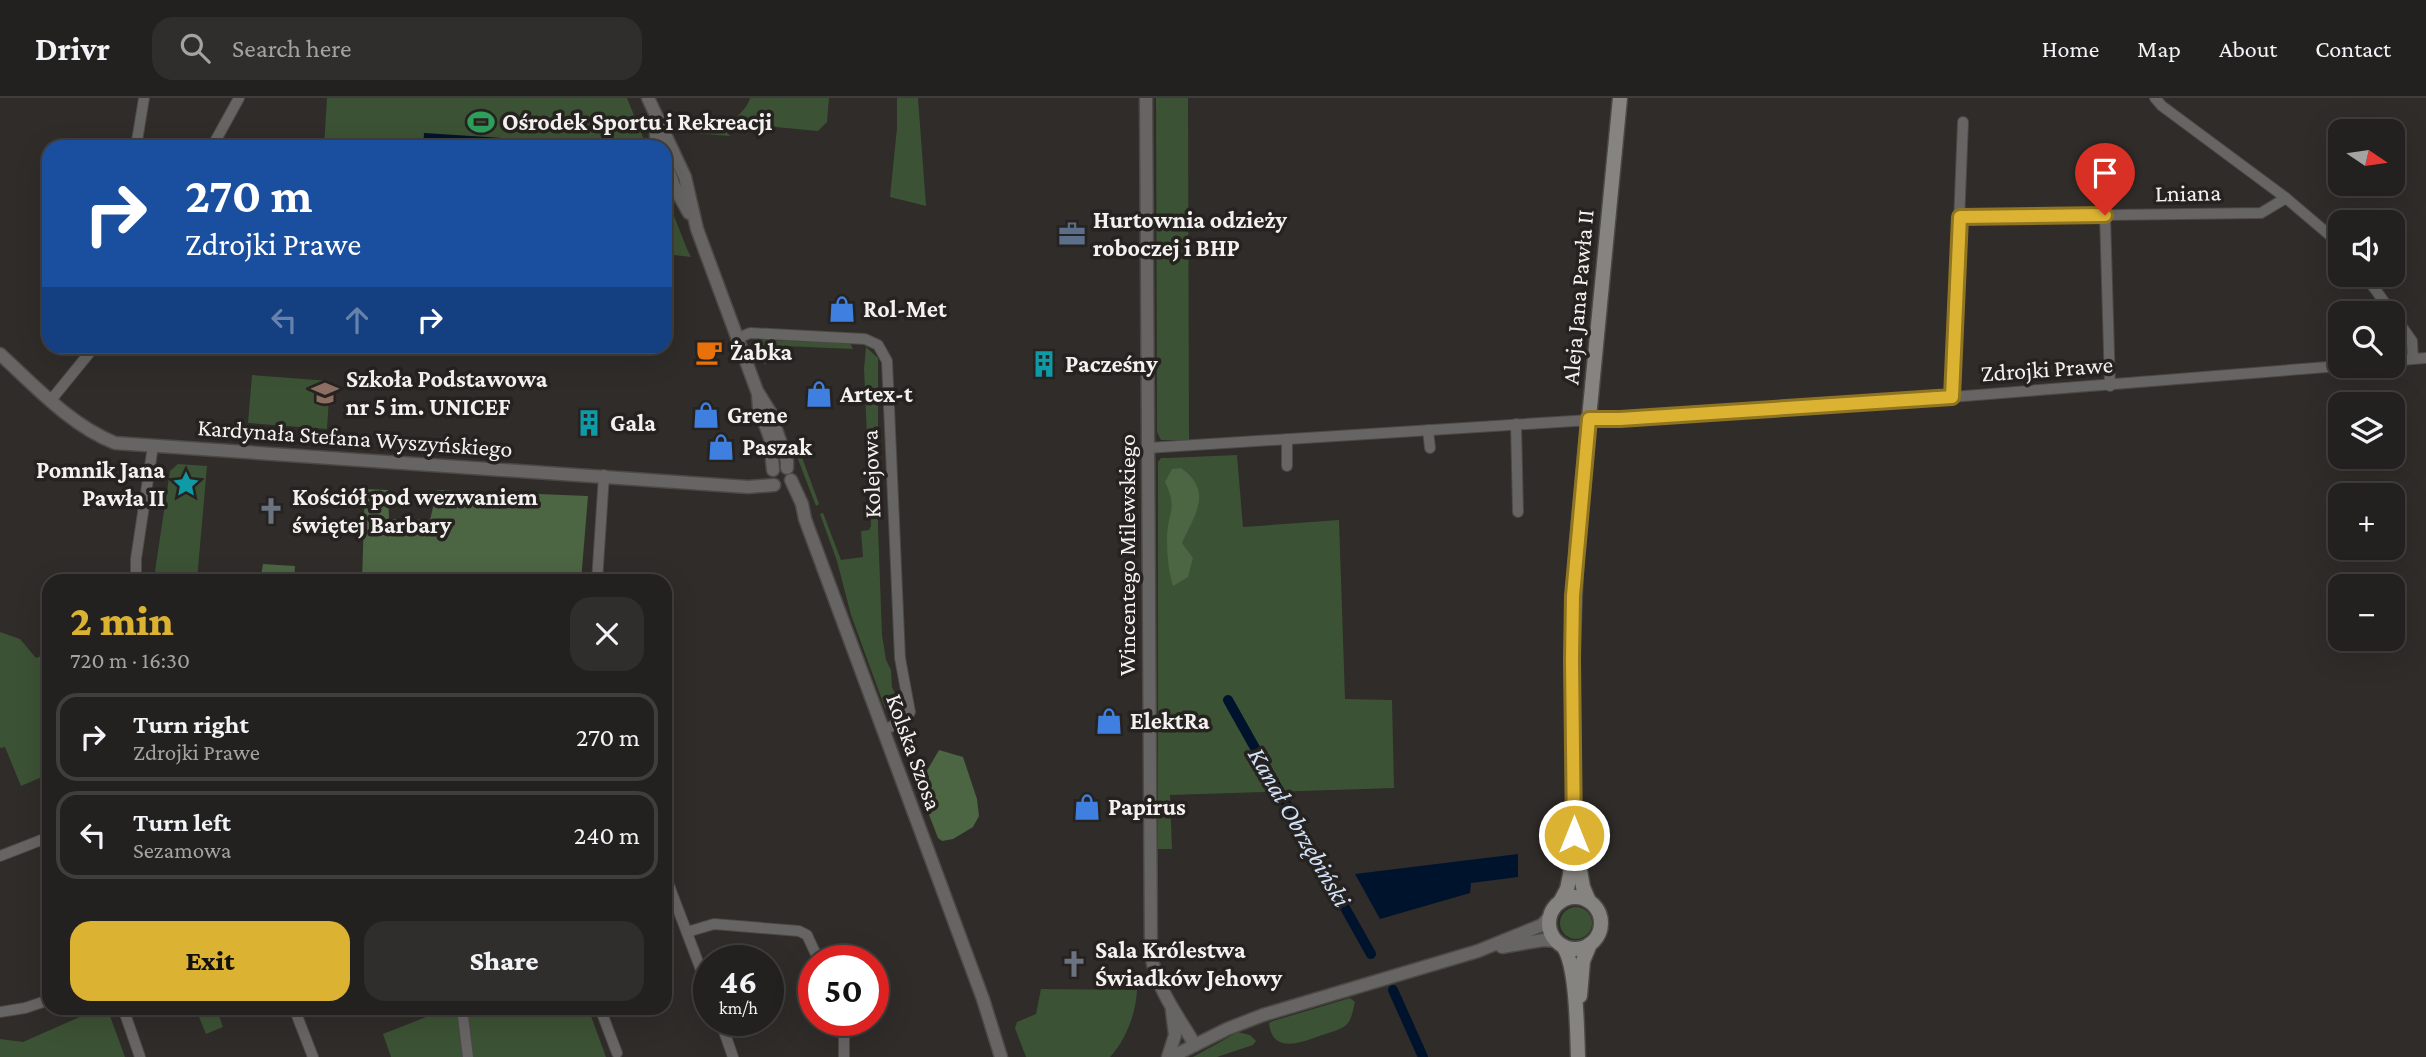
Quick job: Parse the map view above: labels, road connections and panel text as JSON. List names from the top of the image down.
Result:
{
  "streets": {
    "main road": ["Aleja Jana Pawła II"],
    "street": [
      "Lniana",
      "Zdrojki Prawe",
      "Kardynała Stefana Wyszyńskiego",
      "Kolejowa",
      "Wincentego Milewskiego",
      "Kolska Szosa"
    ]
  },
  "crossings": [
    ["Aleja Jana Pawła II", "Zdrojki Prawe"],
    ["Zdrojki Prawe", "Wincentego Milewskiego"],
    ["Kardynała Stefana Wyszyńskiego", "Kolska Szosa"],
    ["Kolejowa", "Kolska Szosa"]
  ],
  "water": ["Kanał Obrzębiński"],
  "places": {
    "sports": ["Ośrodek Sportu i Rekreacji"],
    "office": ["Hurtownia odzieży roboczej i BHP"],
    "shop": [
      "Rol-Met",
      "Artex-t",
      "Grene",
      "Paszak",
      "ElektRa",
      "Papirus"
    ],
    "cafe": ["Żabka"],
    "building": ["Pacześny", "Gala"],
    "school or university": ["Szkoła Podstawowa nr 5 im. UNICEF"],
    "place": ["Pomnik Jana Pawła II"],
    "church": ["Kościół pod wezwaniem świętej Barbary", "Sala Królestwa Świadków Jehowy"]
  },
  "north": "right",
  "page": {
    "header": "Drivr",
    "search": "Search here",
    "nav": [
      "Home",
      "Map",
      "About",
      "Contact"
    ],
    "map_buttons": ["+", "−"],
    "turn": ["270 m", "Zdrojki Prawe"],
    "heading": ["2 min", "720 m · 16:30"],
    "list": [
      {
        "name": "Turn right",
        "note": "Zdrojki Prawe",
        "value": "270 m"
      },
      {
        "name": "Turn left",
        "note": "Sezamowa",
        "value": "240 m"
      }
    ],
    "buttons": ["Exit", "Share"],
    "speed": "46 km/h",
    "limit": "50"
  }
}
